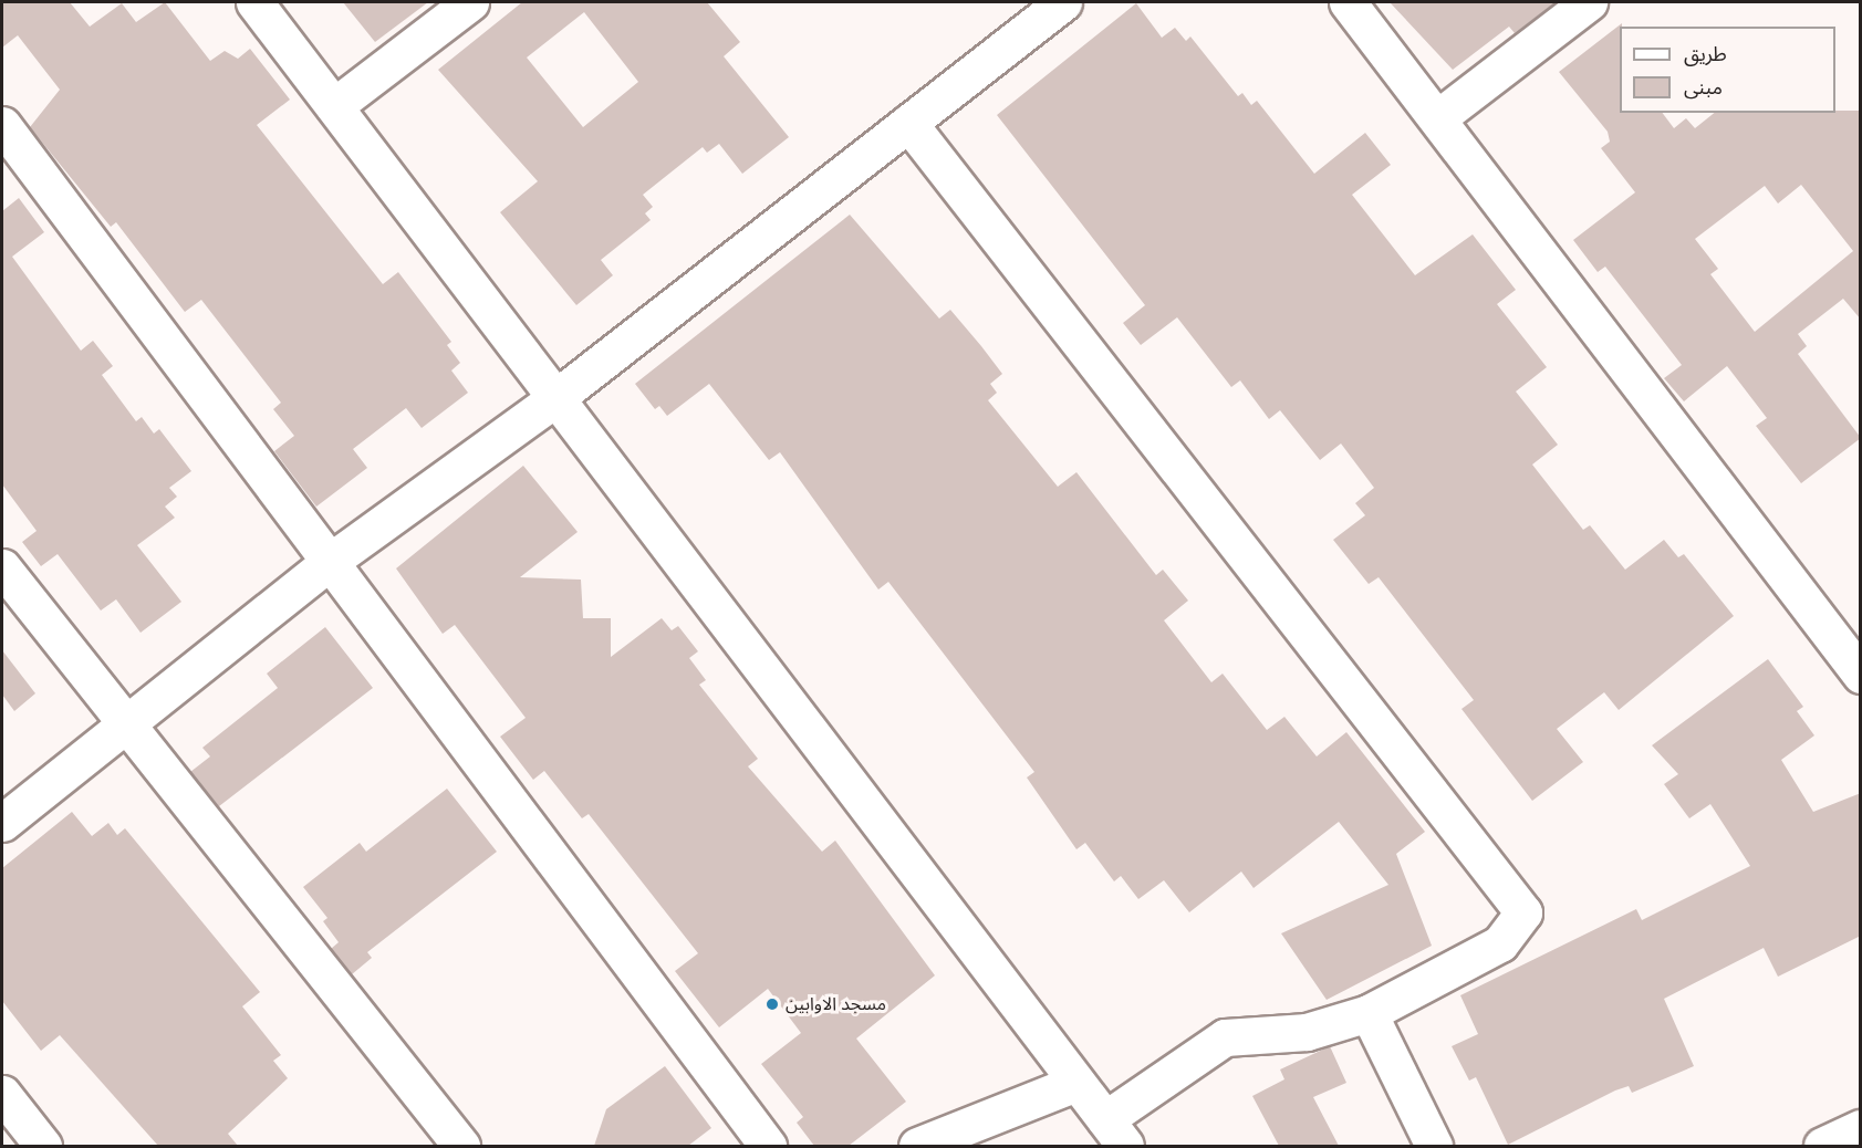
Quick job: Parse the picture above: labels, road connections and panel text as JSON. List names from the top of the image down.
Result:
{
  "places": ["مسجد الاوابين"],
  "legend": ["طريق", "مبنى"]
}
